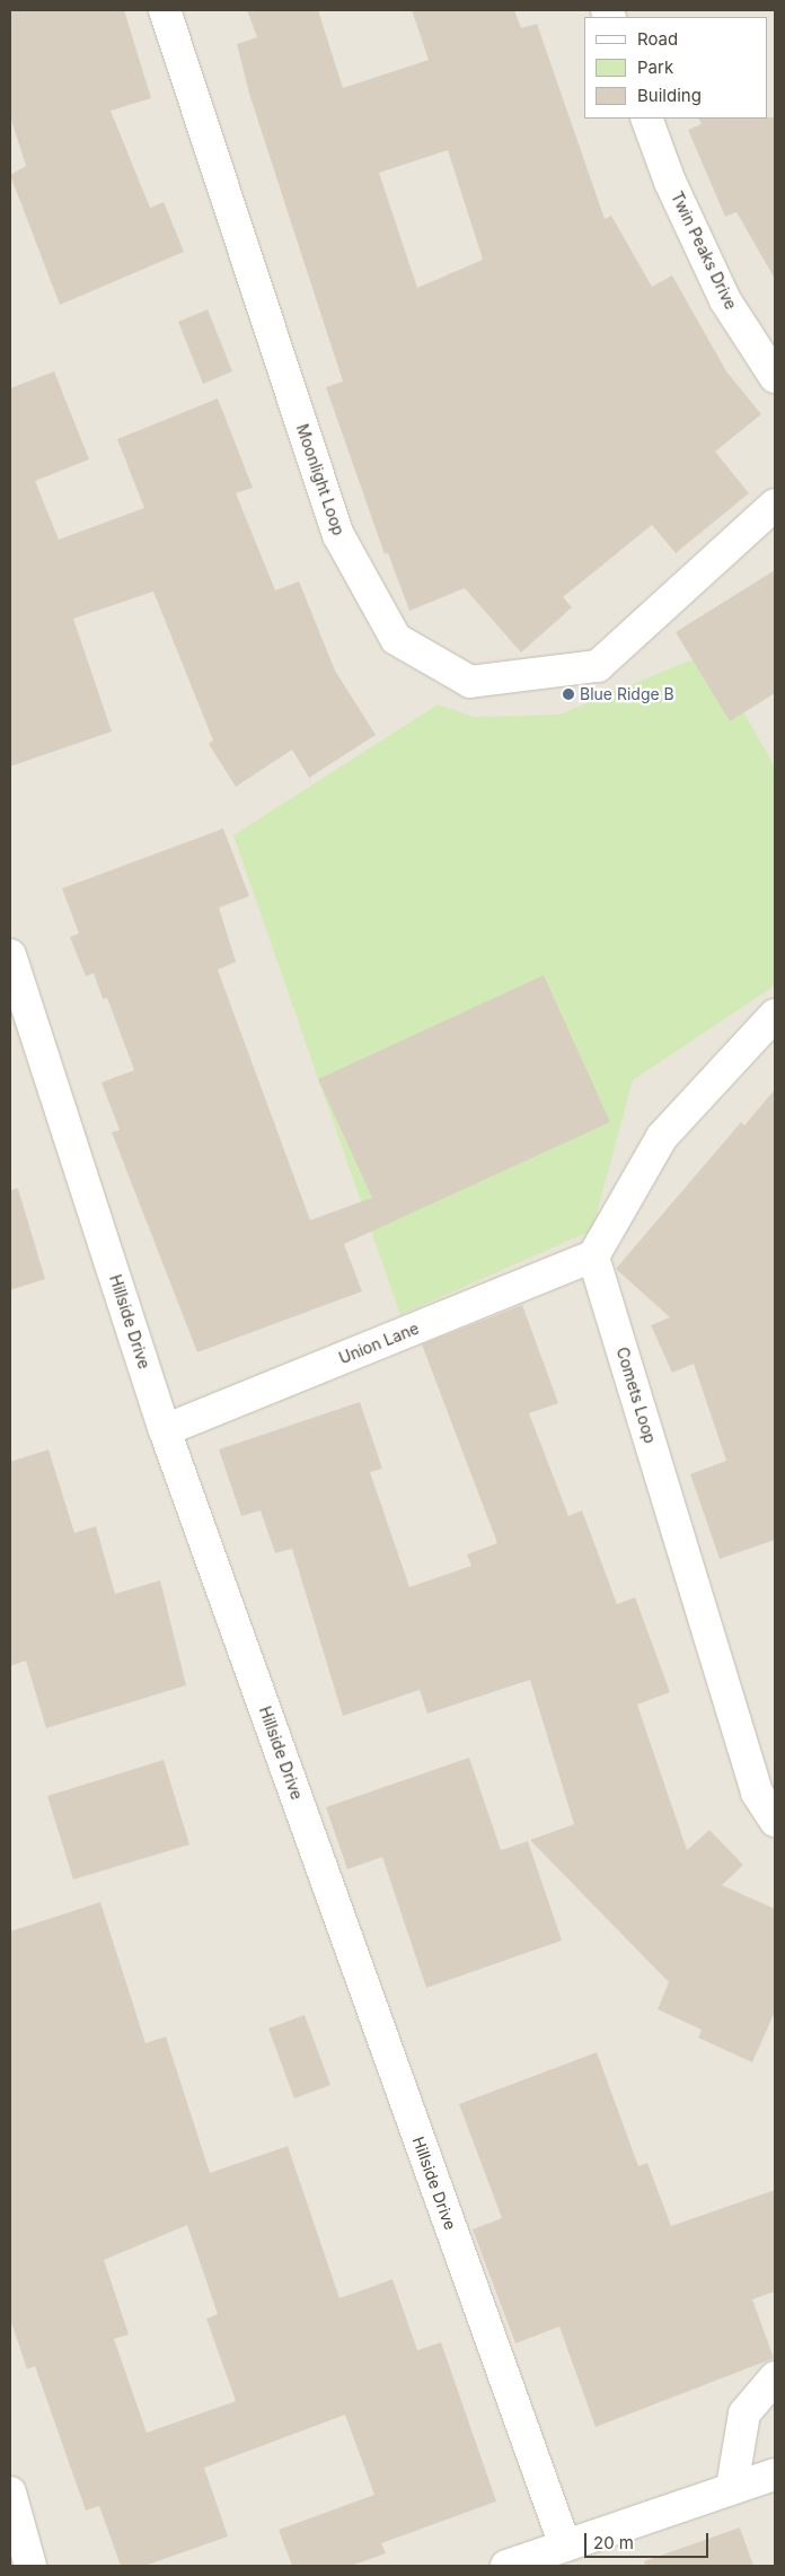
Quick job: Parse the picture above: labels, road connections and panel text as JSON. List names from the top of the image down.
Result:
{
  "streets": {
    "street": [
      "Twin Peaks Drive",
      "Moonlight Loop",
      "Hillside Drive",
      "Union Lane",
      "Comets Loop"
    ]
  },
  "crossings": [
    ["Hillside Drive", "Union Lane"],
    ["Union Lane", "Comets Loop"]
  ],
  "places": ["Blue Ridge B"],
  "legend": ["Road", "Park", "Building"],
  "scale_bar": "20 m"
}
